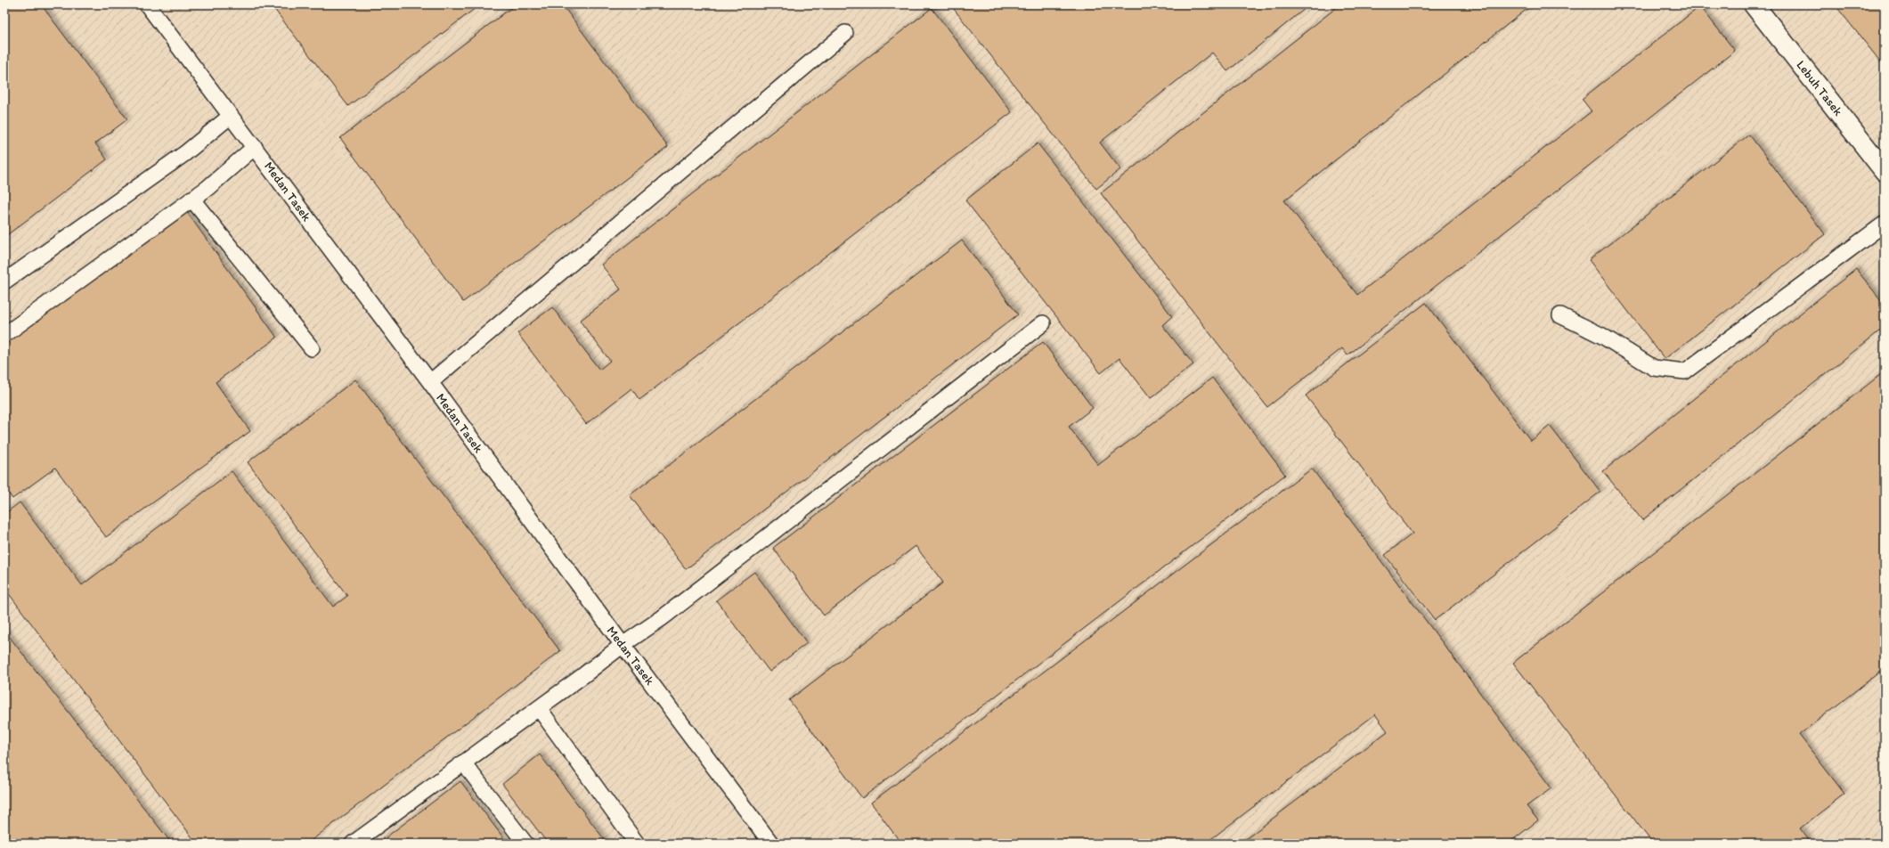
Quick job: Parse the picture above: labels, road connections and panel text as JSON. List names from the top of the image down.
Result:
{
  "streets": {
    "street": ["Lebuh Tasek"],
    "lane": ["Medan Tasek"]
  }
}
